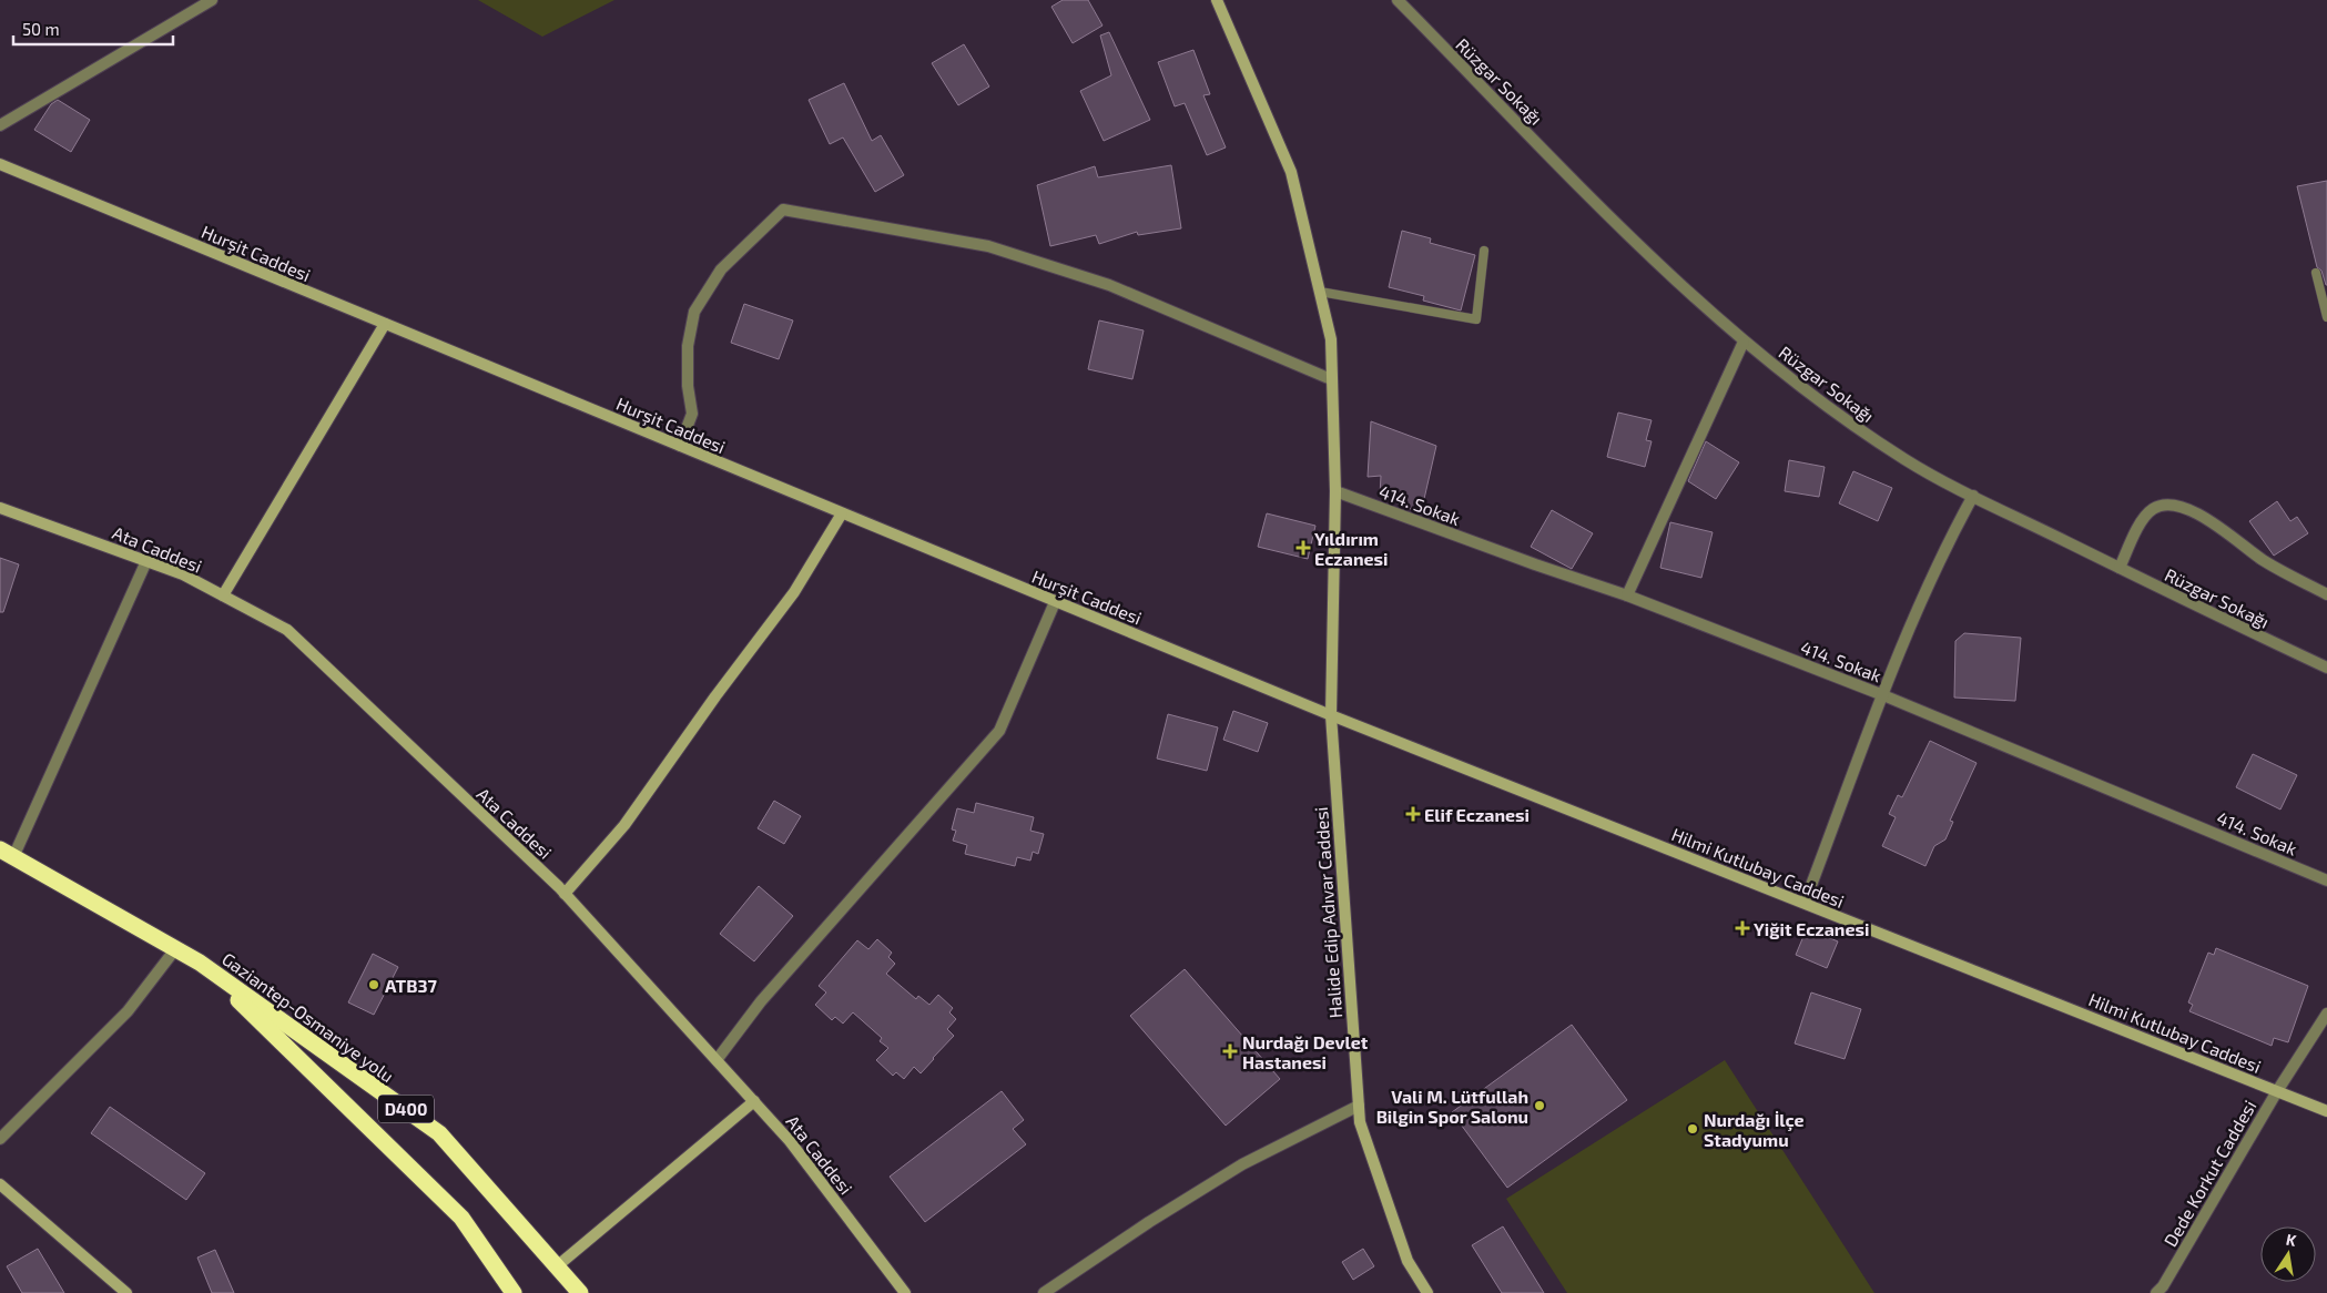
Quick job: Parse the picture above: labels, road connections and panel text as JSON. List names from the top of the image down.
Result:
{
  "streets": {
    "highway": ["Gaziantep-Osmaniye yolu", "D400"],
    "street": [
      "Rüzgar Sokağı",
      "Hurşit Caddesi",
      "414. Sokak",
      "Ata Caddesi",
      "Hilmi Kutlubay Caddesi",
      "Halide Edip Adıvar Caddesi",
      "Dede Korkut Caddesi"
    ]
  },
  "crossings": [
    ["Hurşit Caddesi", "Hilmi Kutlubay Caddesi"],
    ["Hurşit Caddesi", "Halide Edip Adıvar Caddesi"],
    ["414. Sokak", "Halide Edip Adıvar Caddesi"],
    ["Hilmi Kutlubay Caddesi", "Halide Edip Adıvar Caddesi"],
    ["Hilmi Kutlubay Caddesi", "Dede Korkut Caddesi"]
  ],
  "places": {
    "health": [
      "Yıldırım Eczanesi",
      "Elif Eczanesi",
      "Yiğit Eczanesi",
      "Nurdağı Devlet Hastanesi"
    ],
    "other": ["ATB37", "Vali M. Lütfullah Bilgin Spor Salonu", "Nurdağı İlçe Stadyumu"]
  },
  "scale_bar": "50 m",
  "north": "top"
}
